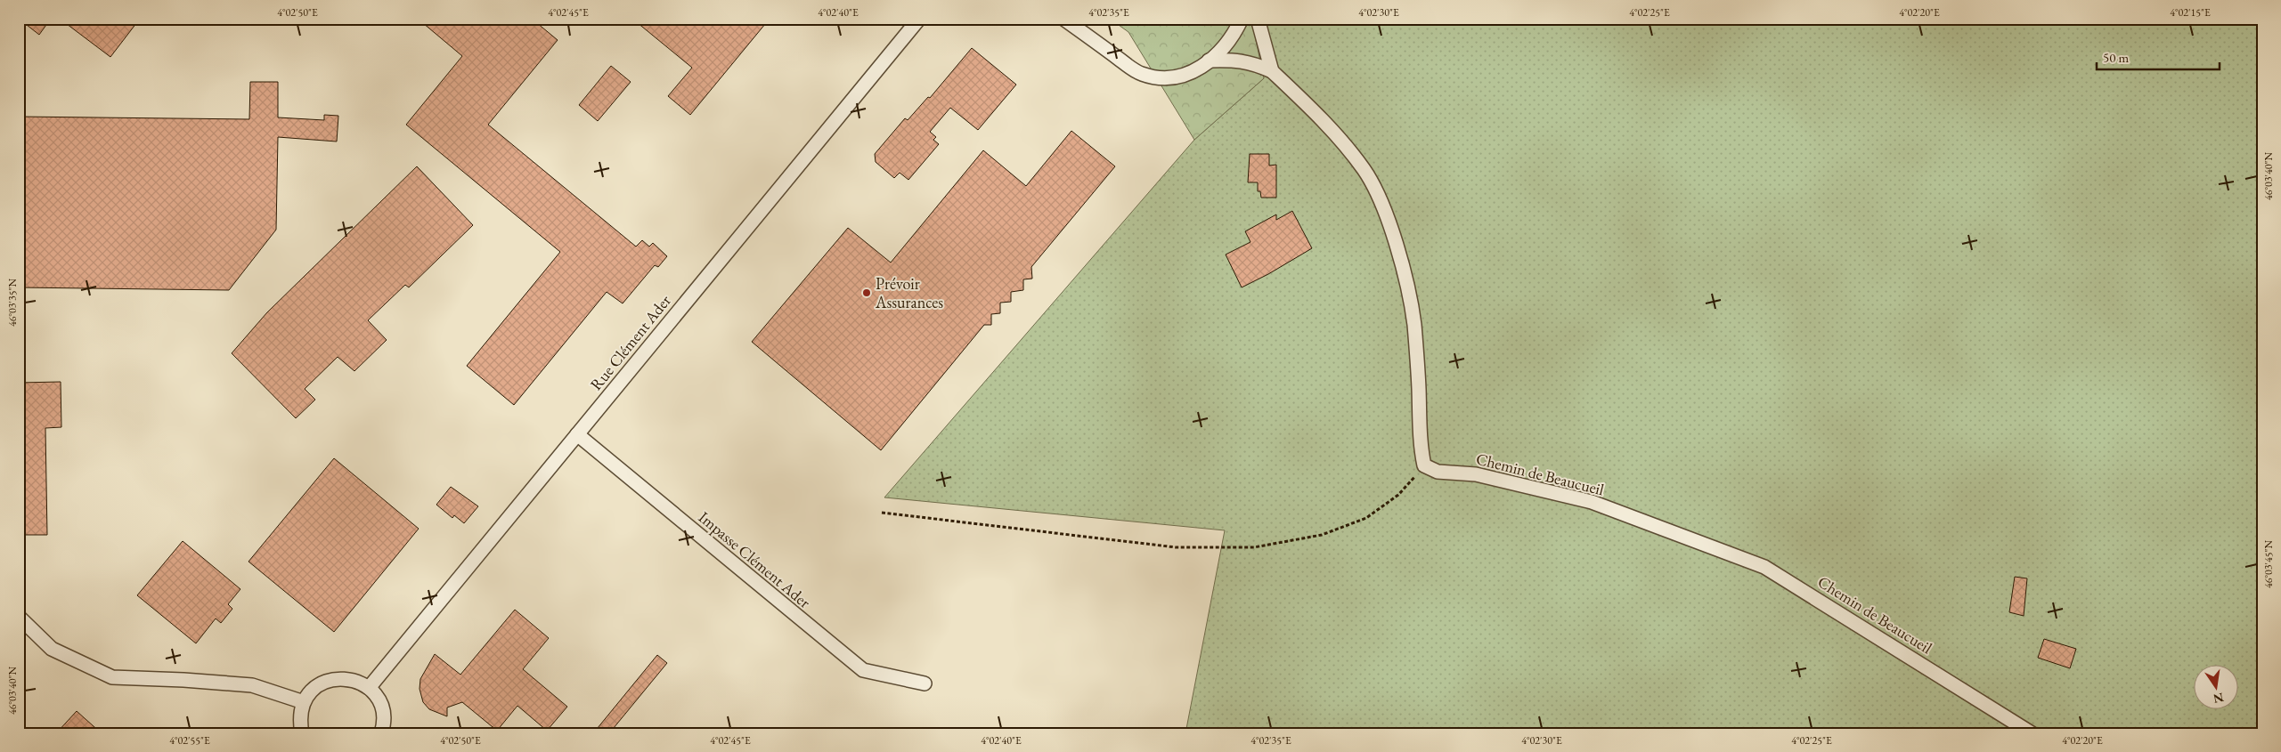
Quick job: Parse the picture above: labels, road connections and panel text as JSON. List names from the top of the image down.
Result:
{
  "streets": {
    "street": ["Rue Clément Ader", "Chemin de Beaucueil", "Impasse Clément Ader"]
  },
  "crossings": [
    ["Rue Clément Ader", "Impasse Clément Ader"]
  ],
  "places": ["Prévoir Assurances"],
  "scale_bar": "50 m",
  "north": "bottom",
  "coordinates": [
    "4°02'50\"E",
    "4°02'45\"E",
    "4°02'40\"E",
    "4°02'35\"E",
    "4°02'30\"E",
    "4°02'25\"E",
    "4°02'20\"E",
    "4°02'15\"E",
    "46°03'40\"N",
    "46°03'35\"N",
    "46°03'45\"N",
    "4°02'55\"E"
  ]
}
